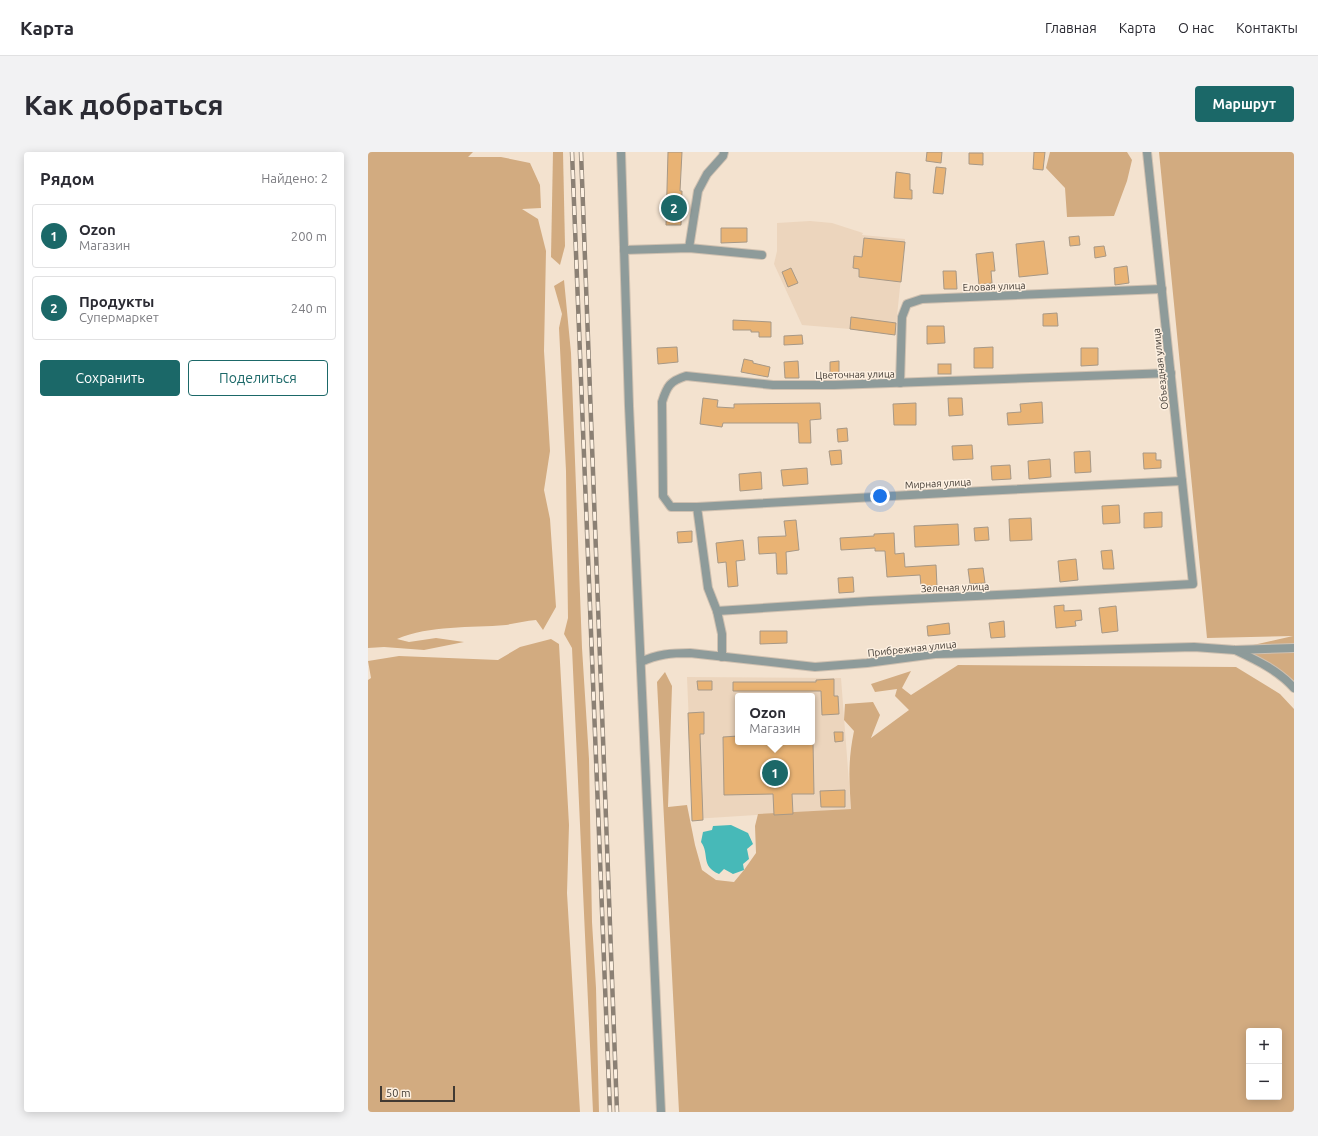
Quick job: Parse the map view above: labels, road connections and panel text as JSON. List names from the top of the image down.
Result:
{
  "streets": {
    "street": [
      "Еловая улица",
      "Объездная улица",
      "Цветочная улица",
      "Мирная улица",
      "Зеленая улица",
      "Прибрежная улица"
    ]
  },
  "crossings": [
    ["Еловая улица", "Объездная улица"],
    ["Еловая улица", "Цветочная улица"],
    ["Объездная улица", "Цветочная улица"],
    ["Объездная улица", "Мирная улица"],
    ["Объездная улица", "Зеленая улица"],
    ["Цветочная улица", "Мирная улица"]
  ],
  "scale_bar": "50 m",
  "page": {
    "header": "Карта",
    "nav": [
      "Главная",
      "Карта",
      "О нас",
      "Контакты"
    ],
    "buttons": [
      "Маршрут",
      ["Сохранить", "Поделиться"]
    ],
    "title": "Как добраться",
    "heading": ["Рядом", "Найдено: 2"],
    "pins": ["2", "1"],
    "list": [
      {
        "mark": "1",
        "name": "Ozon",
        "note": "Магазин",
        "value": "200 m"
      },
      {
        "mark": "2",
        "name": "Продукты",
        "note": "Супермаркет",
        "value": "240 m"
      }
    ],
    "popup": ["Ozon", "Магазин"],
    "map_buttons": ["+", "−"],
    "scale": "50 m"
  }
}
